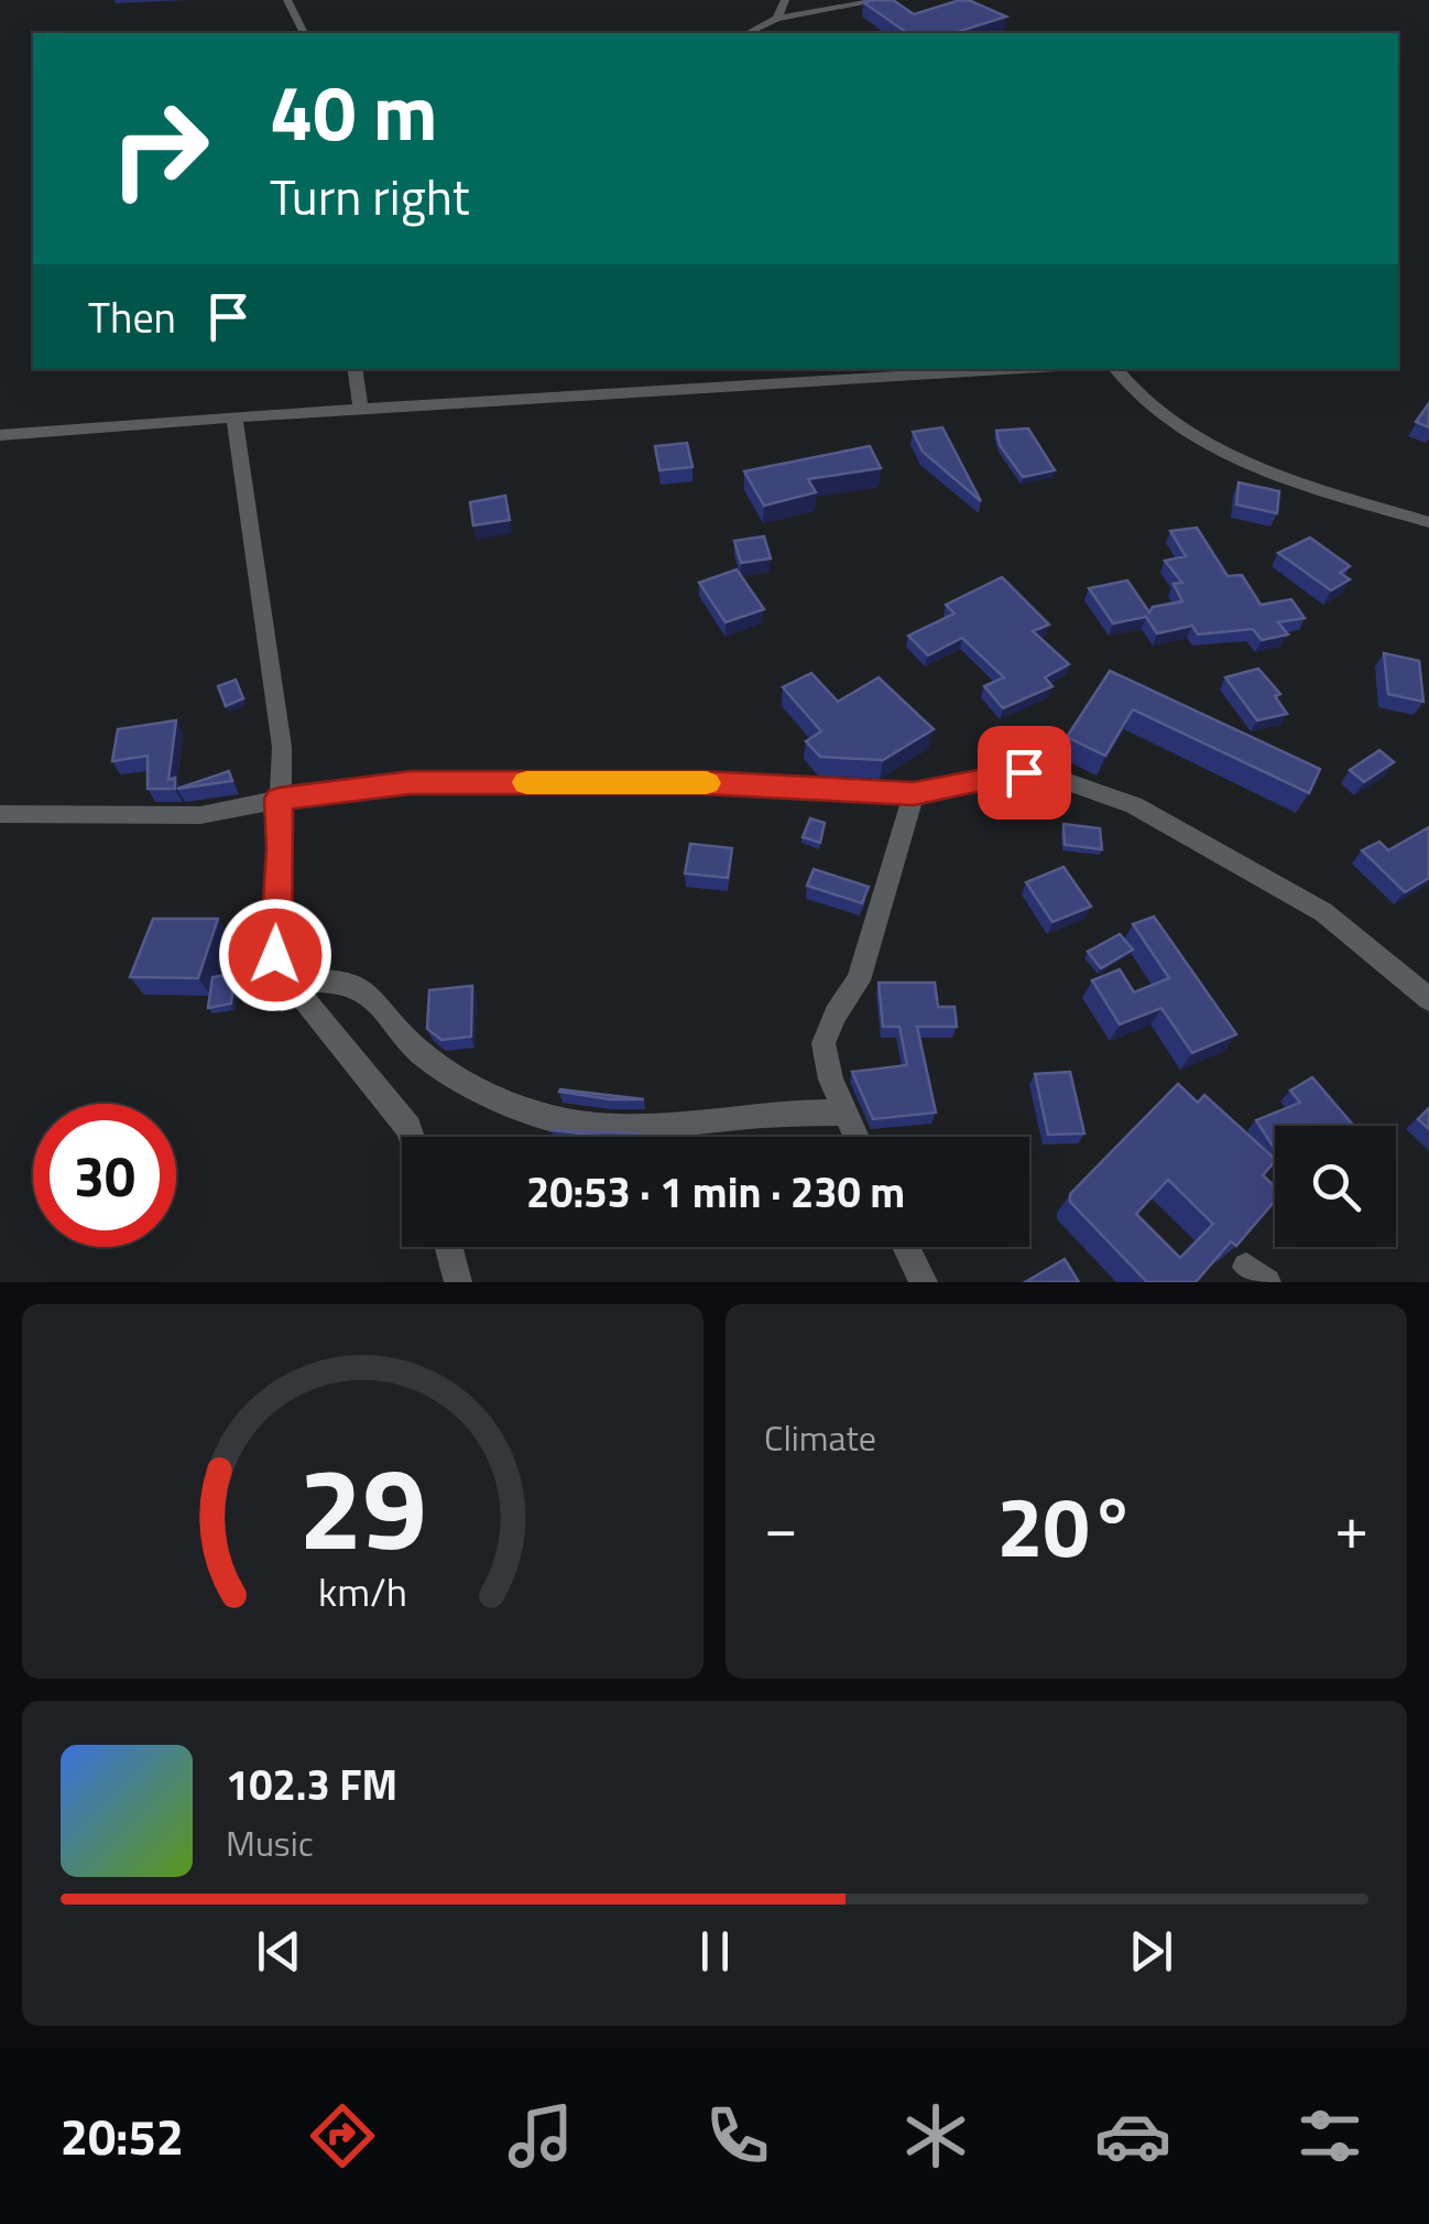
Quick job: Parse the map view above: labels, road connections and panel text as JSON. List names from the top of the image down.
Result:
{
  "page": {
    "turn": ["40 m", "Turn right"],
    "then": "Then",
    "limit": "30",
    "trip": "20:53 · 1 min · 230 m",
    "tile": "Climate",
    "heat": ["−", "20°", "+"],
    "song": ["102.3 FM", "Music"],
    "tabs": "20:52",
    "gauge": ["29", "km/h"]
  }
}
